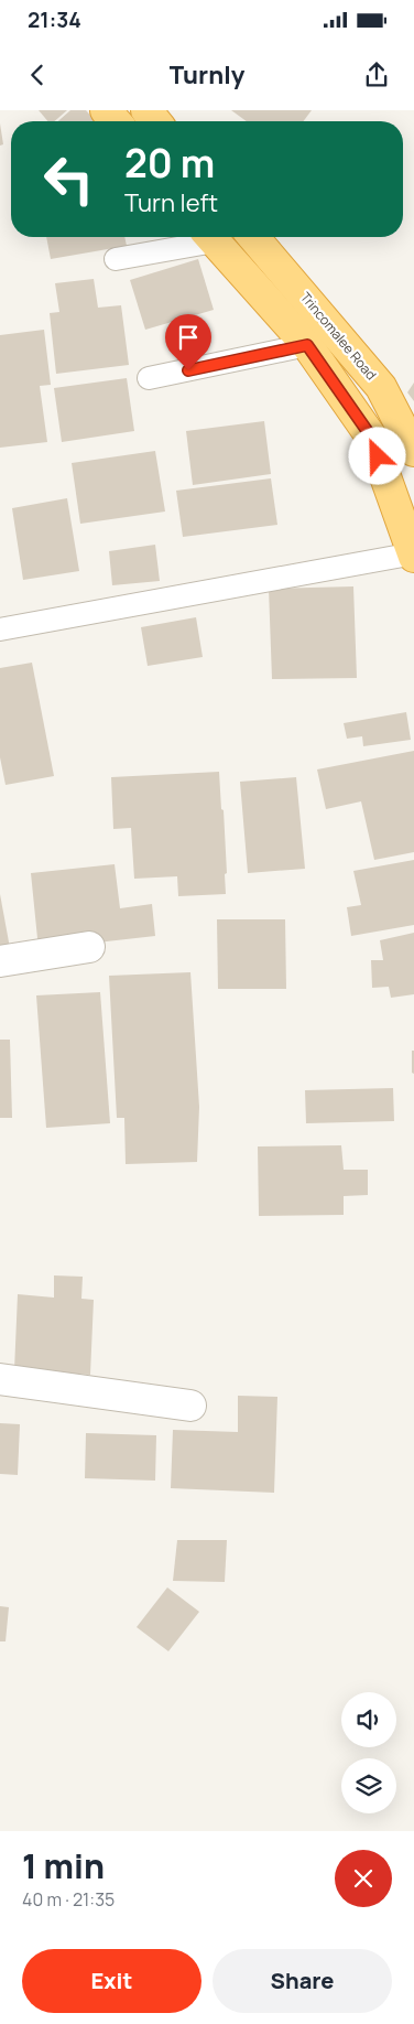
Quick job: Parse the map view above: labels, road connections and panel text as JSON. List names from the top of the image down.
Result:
{
  "streets": {
    "highway": ["Trincomalee Road"]
  },
  "page": {
    "status": "21:34",
    "header": "Turnly",
    "turn": ["20 m", "Turn left"],
    "heading": ["1 min", "40 m · 21:35"],
    "buttons": ["Exit", "Share"]
  }
}
